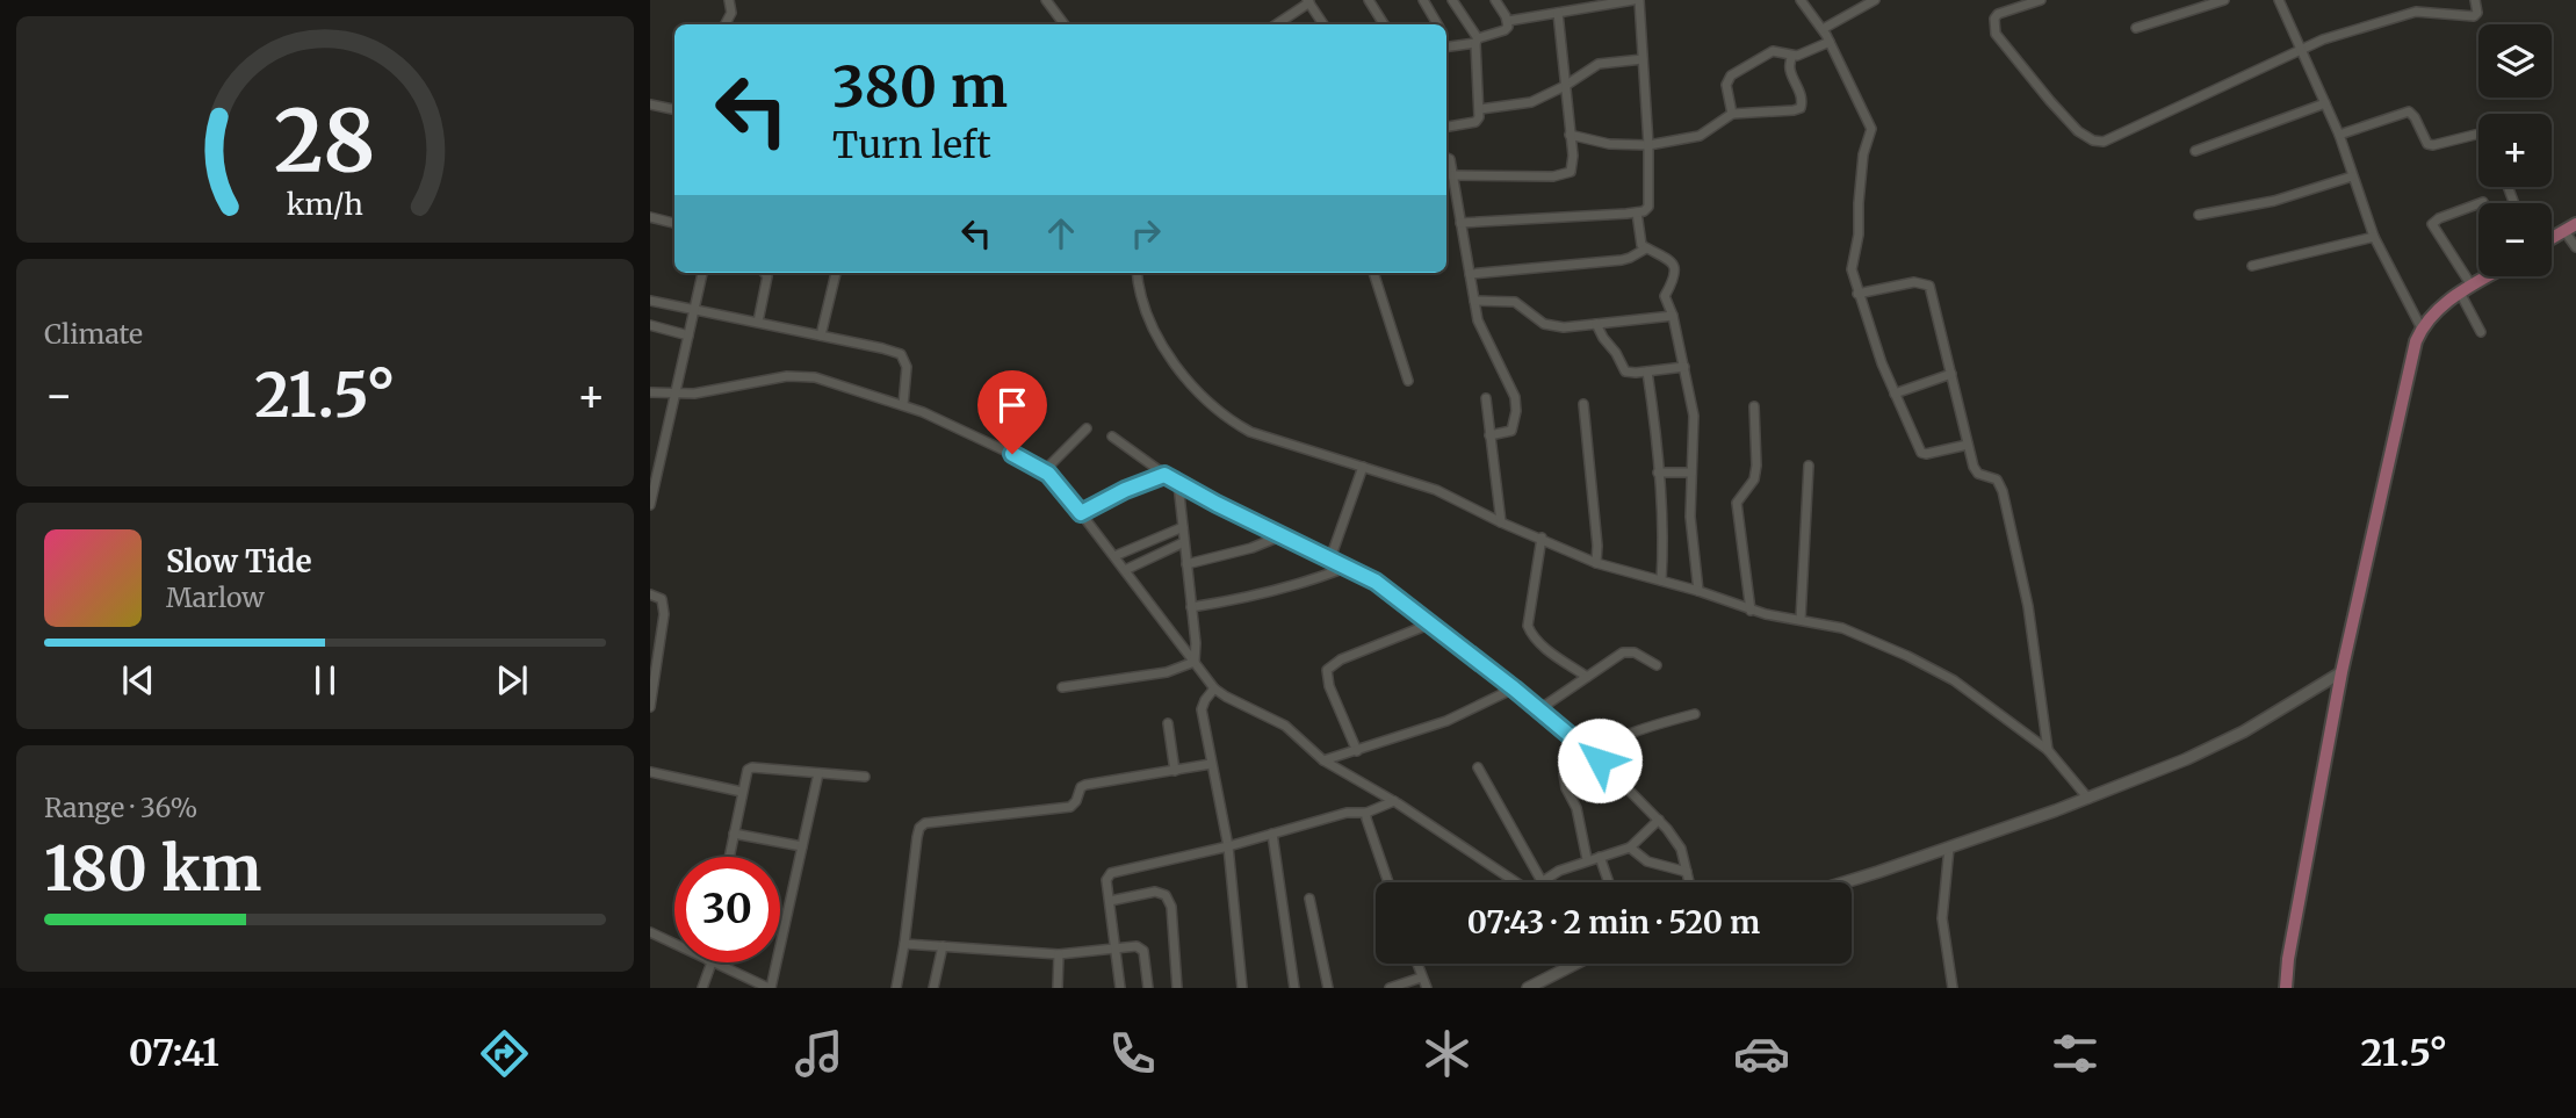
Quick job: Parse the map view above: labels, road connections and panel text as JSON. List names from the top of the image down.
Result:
{
  "page": {
    "map_buttons": ["+", "−"],
    "turn": ["380 m", "Turn left"],
    "tile": [
      "Climate",
      ["Range · 36%", "180 km"]
    ],
    "heat": ["−", "21.5°", "+"],
    "song": ["Slow Tide", "Marlow"],
    "limit": "30",
    "trip": "07:43 · 2 min · 520 m",
    "tabs": ["07:41", "21.5°"],
    "gauge": ["28", "km/h"]
  }
}
